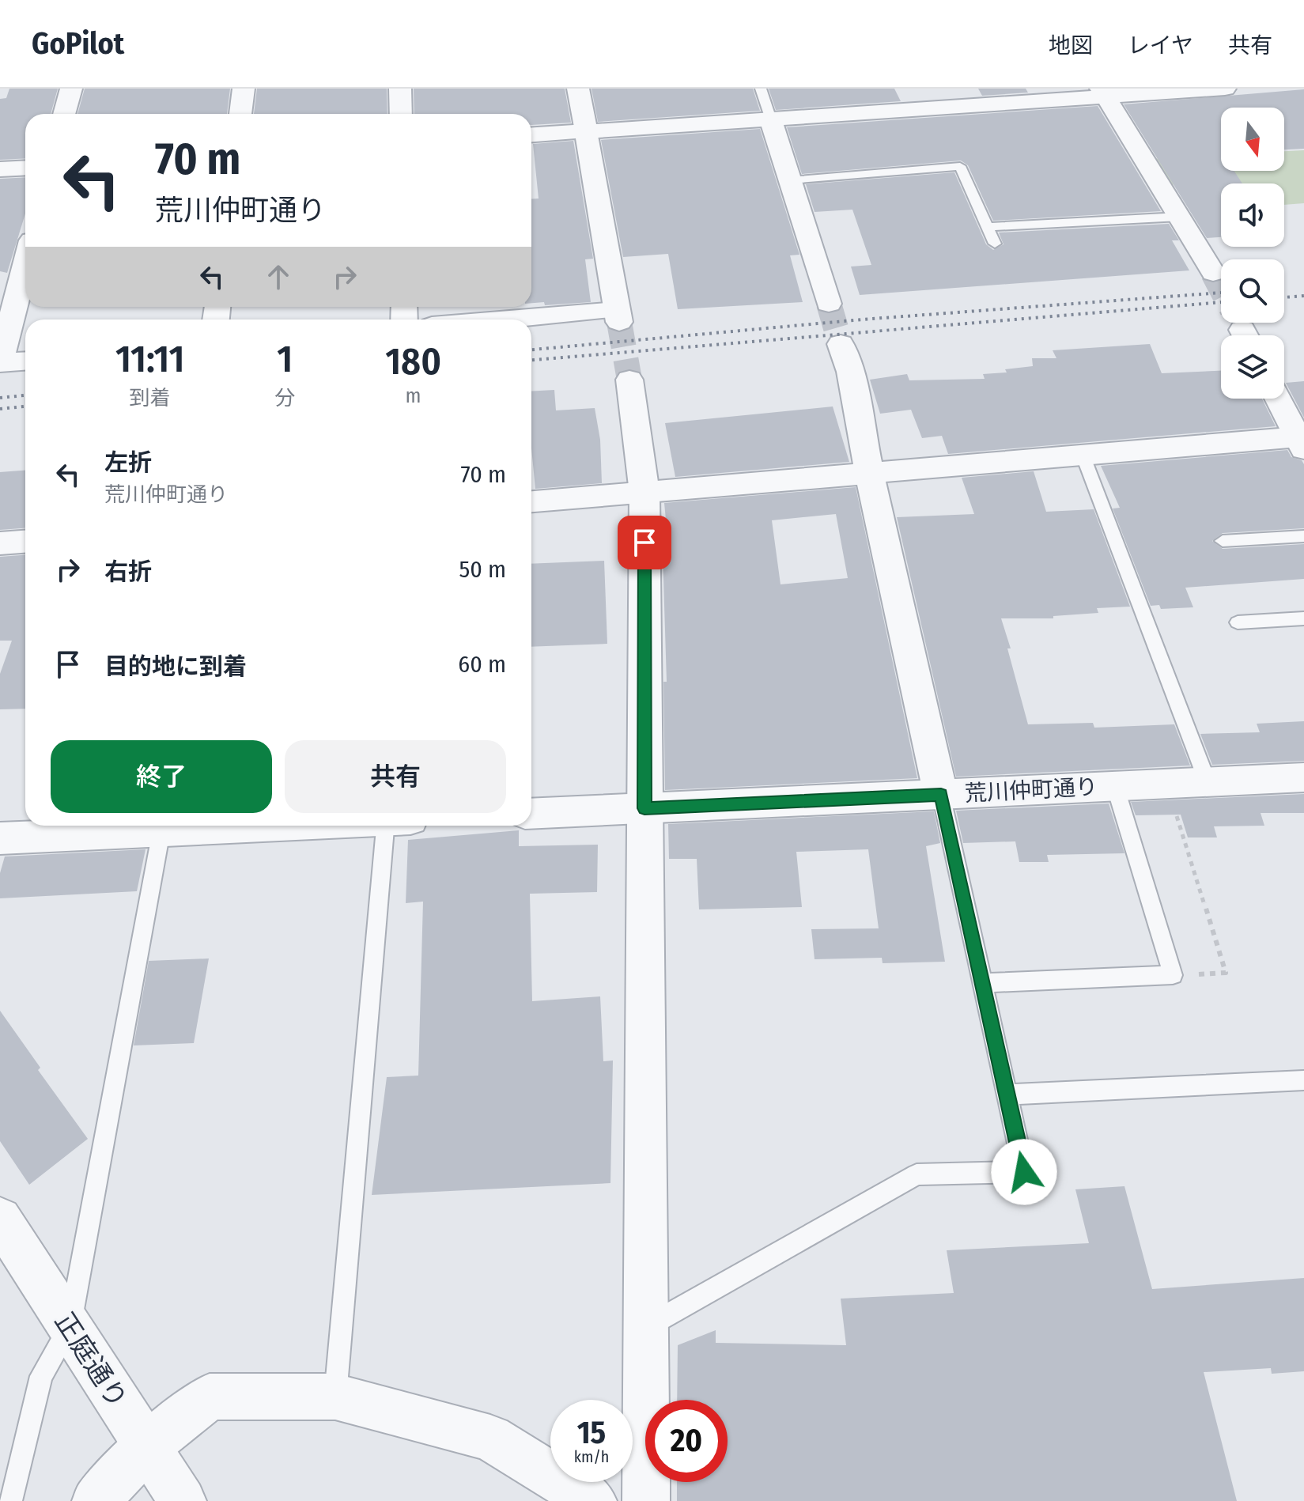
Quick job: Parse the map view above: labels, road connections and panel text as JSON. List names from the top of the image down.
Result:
{
  "streets": {
    "street": ["荒川仲町通り", "正庭通り"]
  },
  "north": "bottom",
  "page": {
    "header": "GoPilot",
    "nav": ["地図", "レイヤ", "共有"],
    "turn": ["70 m", "荒川仲町通り"],
    "eta": [
      "11:11",
      "到着",
      "1",
      "分",
      "180",
      "m"
    ],
    "list": [
      {
        "name": "左折",
        "note": "荒川仲町通り",
        "value": "70 m"
      },
      {
        "name": "右折",
        "value": "50 m"
      },
      {
        "name": "目的地に到着",
        "value": "60 m"
      }
    ],
    "buttons": ["終了", "共有"],
    "speed": "15 km/h",
    "limit": "20"
  }
}
